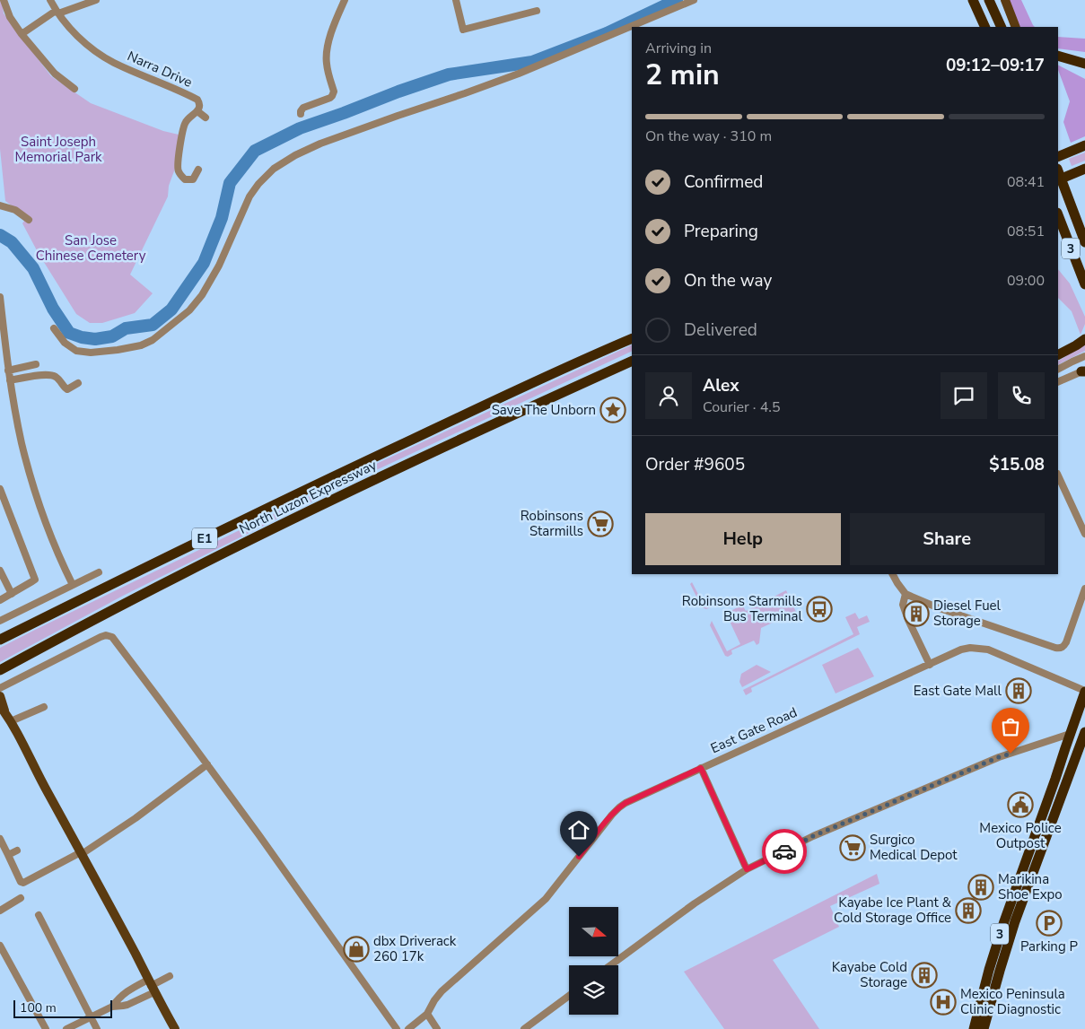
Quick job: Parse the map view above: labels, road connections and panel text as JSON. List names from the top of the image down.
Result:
{
  "streets": {
    "highway": ["3", "North Luzon Expressway", "E1"],
    "street": ["Narra Drive", "East Gate Road"]
  },
  "crossings": [
    ["3", "East Gate Road"]
  ],
  "parks": ["Saint Joseph Memorial Park", "San Jose Chinese Cemetery"],
  "places": {
    "place": ["Save The Unborn"],
    "supermarket": ["Robinsons Starmills", "Surgico Medical Depot"],
    "bus stop": ["Robinsons Starmills Bus Terminal"],
    "building": [
      "Diesel Fuel Storage",
      "East Gate Mall",
      "Marikina Shoe Expo",
      "Kayabe Ice Plant & Cold Storage Office",
      "Kayabe Cold Storage"
    ],
    "public building": ["Mexico Police Outpost"],
    "parking": ["Parking P"],
    "shop": ["dbx Driverack 260 17k"],
    "hospital": ["Mexico Peninsula Clinic Diagnostic"]
  },
  "scale_bar": "100 m",
  "north": "right",
  "page": {
    "heading": ["2 min", "Arriving in", "09:12–09:17"],
    "panel": [
      "Alex",
      "Courier · 4.5",
      "Order #9605",
      "$15.08"
    ],
    "bar": "On the way · 310 m",
    "list": [
      ["Confirmed", "08:41"],
      ["Preparing", "08:51"],
      ["On the way", "09:00"],
      "Delivered"
    ],
    "buttons": ["Help", "Share"],
    "scale": "100 m"
  }
}
